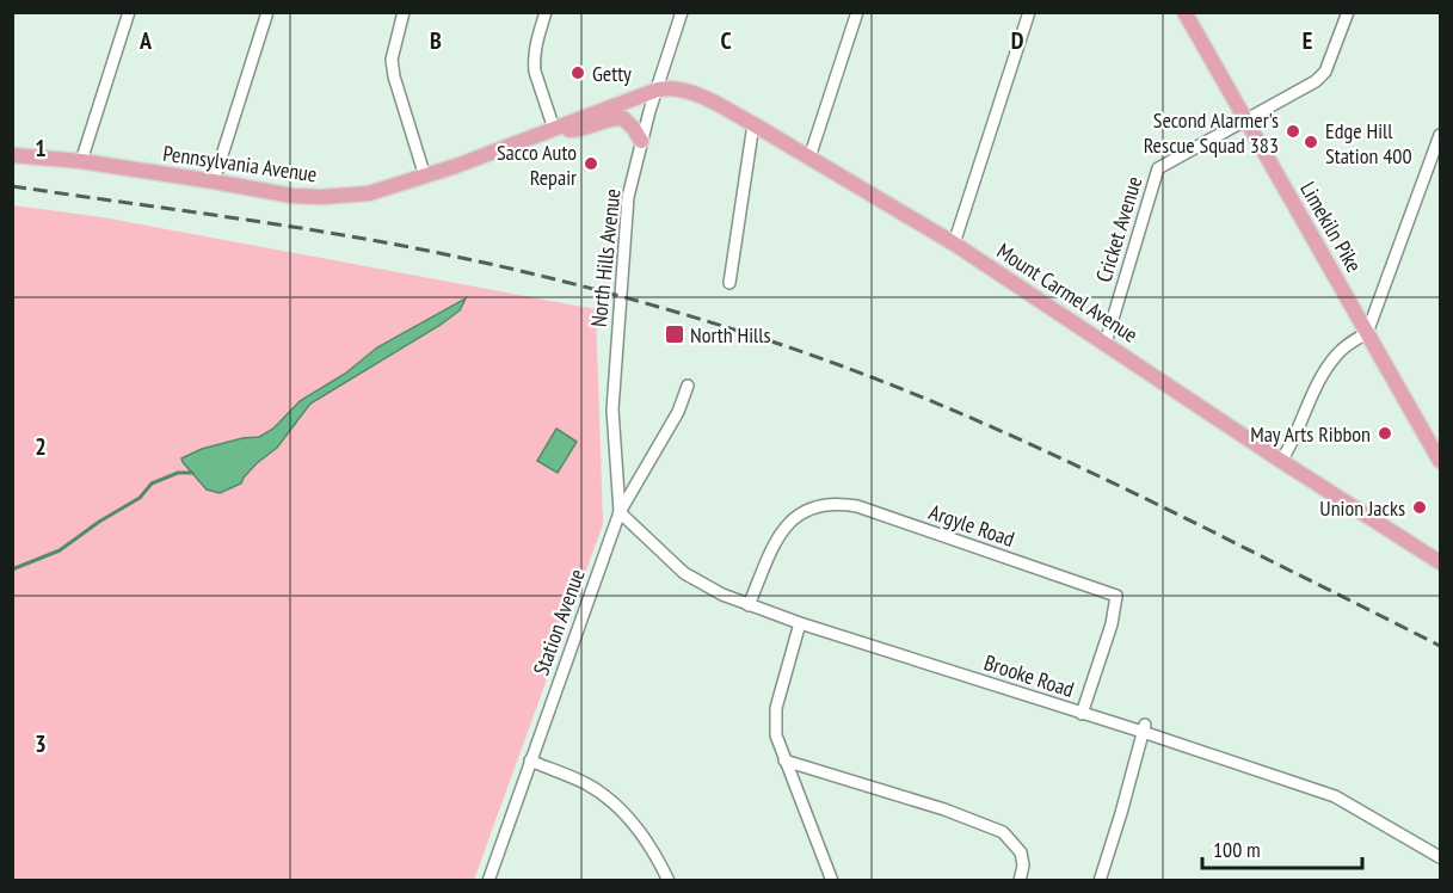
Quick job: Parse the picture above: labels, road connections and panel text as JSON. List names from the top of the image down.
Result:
{
  "streets": {
    "main road": ["Pennsylvania Avenue", "Limekiln Pike", "Mount Carmel Avenue"],
    "street": [
      "Cricket Avenue",
      "North Hills Avenue",
      "Argyle Road",
      "Station Avenue",
      "Brooke Road"
    ]
  },
  "crossings": [
    ["Pennsylvania Avenue", "North Hills Avenue"],
    ["Pennsylvania Avenue", "Mount Carmel Avenue"],
    ["Limekiln Pike", "Cricket Avenue"],
    ["Cricket Avenue", "Mount Carmel Avenue"],
    ["North Hills Avenue", "Mount Carmel Avenue"],
    ["North Hills Avenue", "Station Avenue"],
    ["North Hills Avenue", "Brooke Road"],
    ["Argyle Road", "Brooke Road"],
    ["Station Avenue", "Brooke Road"]
  ],
  "places": {
    "other": [
      "Getty",
      "Second Alarmer's Rescue Squad 383",
      "Edge Hill Station 400",
      "Sacco Auto Repair",
      "May Arts Ribbon",
      "Union Jacks"
    ],
    "transit": ["North Hills"]
  },
  "scale_bar": "100 m",
  "grid": {
    "columns": [
      "A",
      "B",
      "C",
      "D",
      "E"
    ],
    "rows": ["1", "2", "3"]
  }
}
